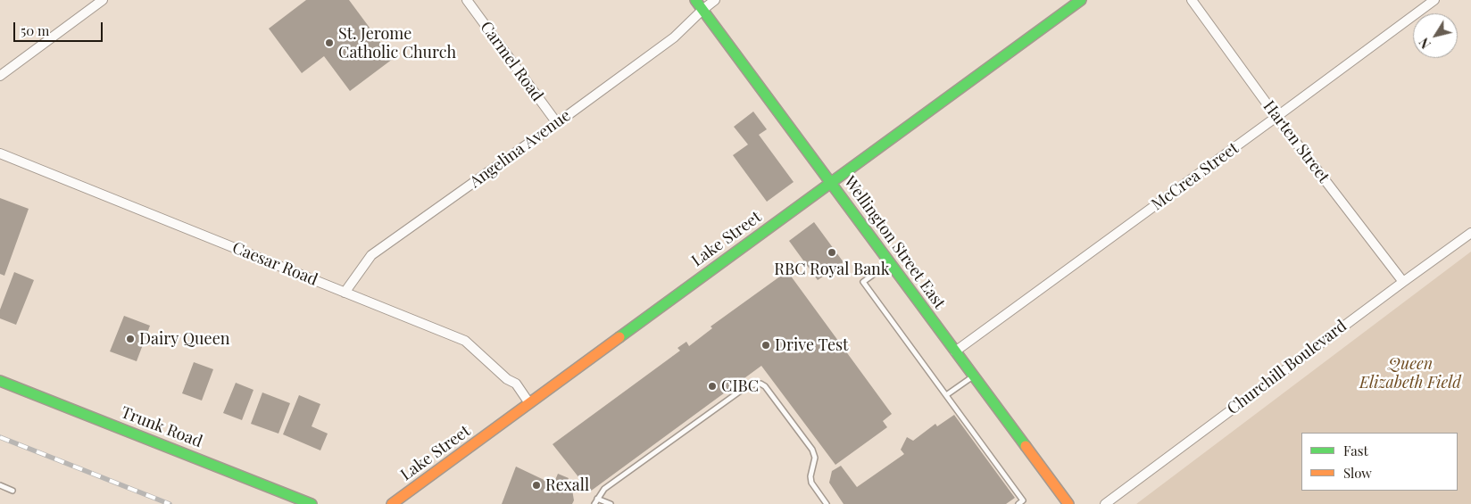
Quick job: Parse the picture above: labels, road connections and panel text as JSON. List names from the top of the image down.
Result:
{
  "streets": {
    "main road": ["Lake Street", "Wellington Street East", "Trunk Road"],
    "street": [
      "Carmel Road",
      "Harten Street",
      "Angelina Avenue",
      "McCrea Street",
      "Caesar Road",
      "Churchill Boulevard"
    ]
  },
  "crossings": [
    ["Carmel Road", "Angelina Avenue"],
    ["Harten Street", "McCrea Street"],
    ["Harten Street", "Churchill Boulevard"],
    ["Angelina Avenue", "Wellington Street East"],
    ["Angelina Avenue", "Caesar Road"],
    ["McCrea Street", "Wellington Street East"],
    ["Lake Street", "Wellington Street East"],
    ["Lake Street", "Caesar Road"]
  ],
  "parks": ["Queen Elizabeth Field"],
  "places": [
    "St. Jerome Catholic Church",
    "RBC Royal Bank",
    "Dairy Queen",
    "Drive Test",
    "CIBC",
    "Rexall"
  ],
  "legend": ["Fast", "Slow"],
  "scale_bar": "50 m",
  "north": "bottom left"
}
